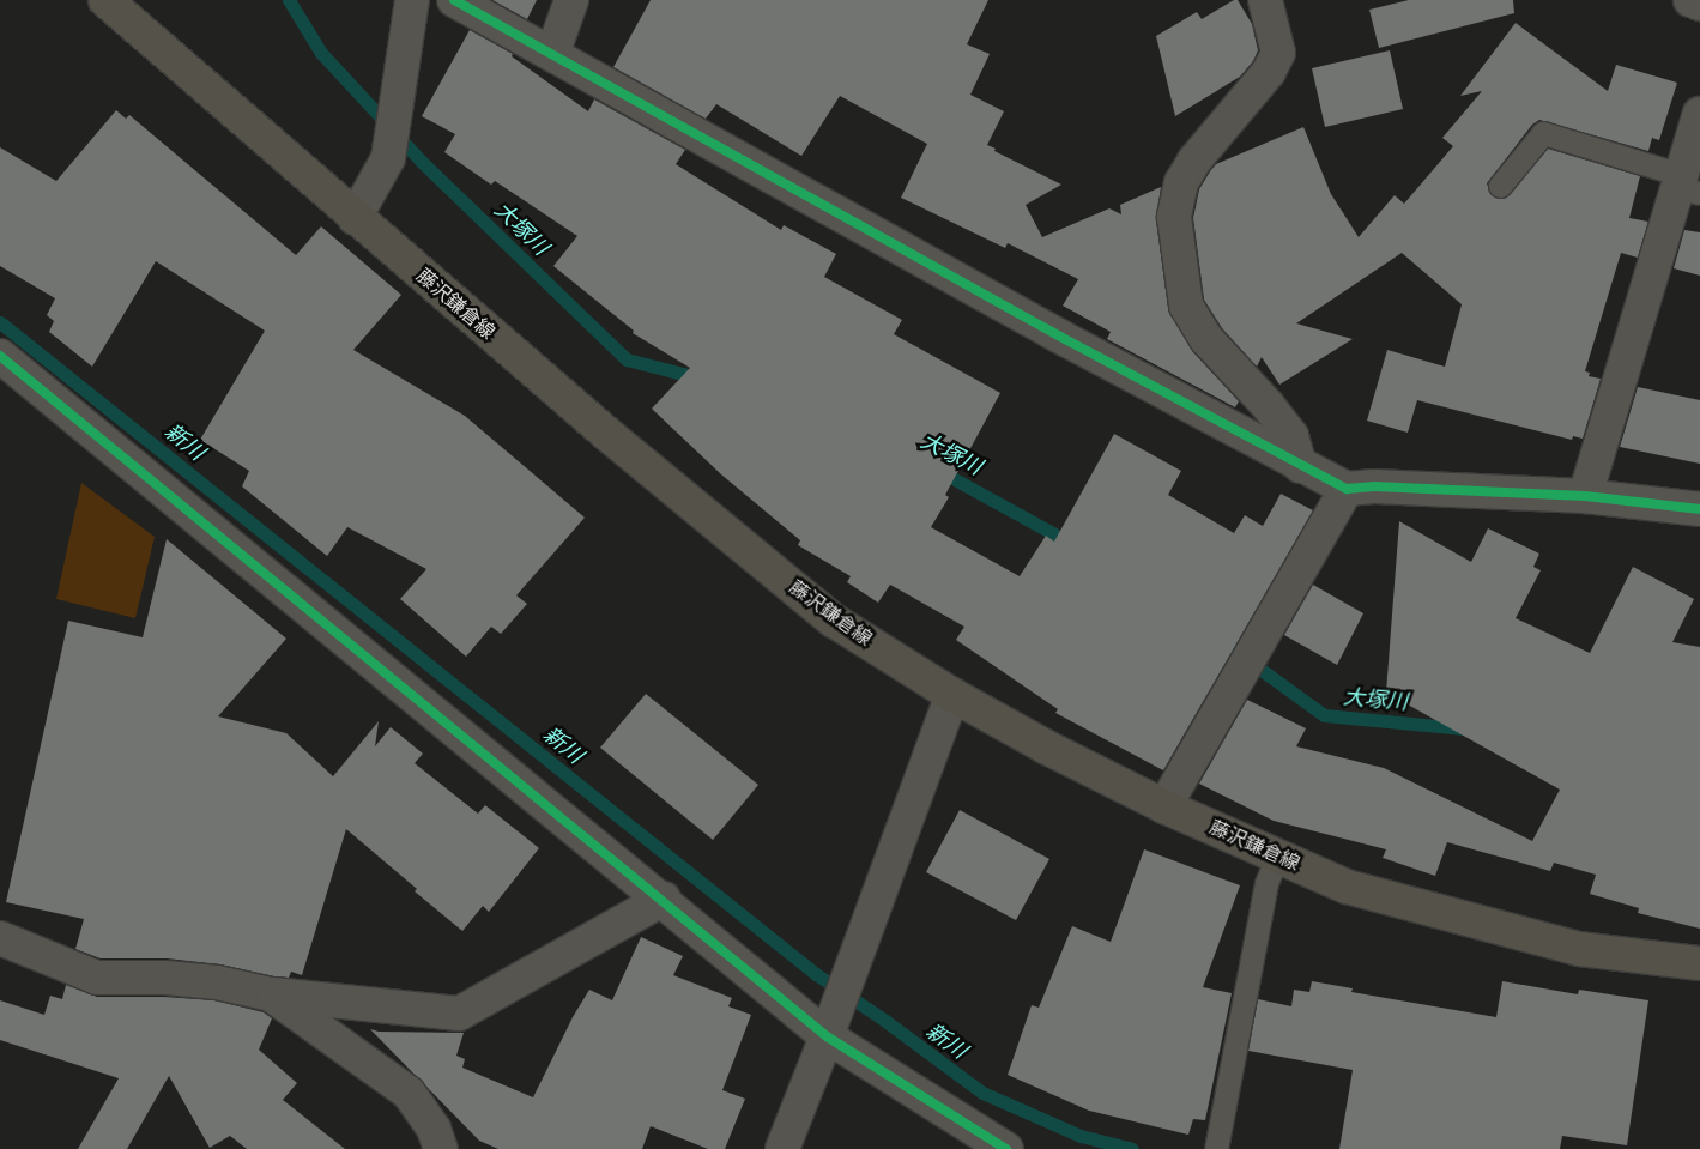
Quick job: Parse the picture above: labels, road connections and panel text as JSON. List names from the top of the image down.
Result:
{
  "streets": {
    "main road": ["藤沢鎌倉線"]
  },
  "water": ["大塚川", "新川"]
}
